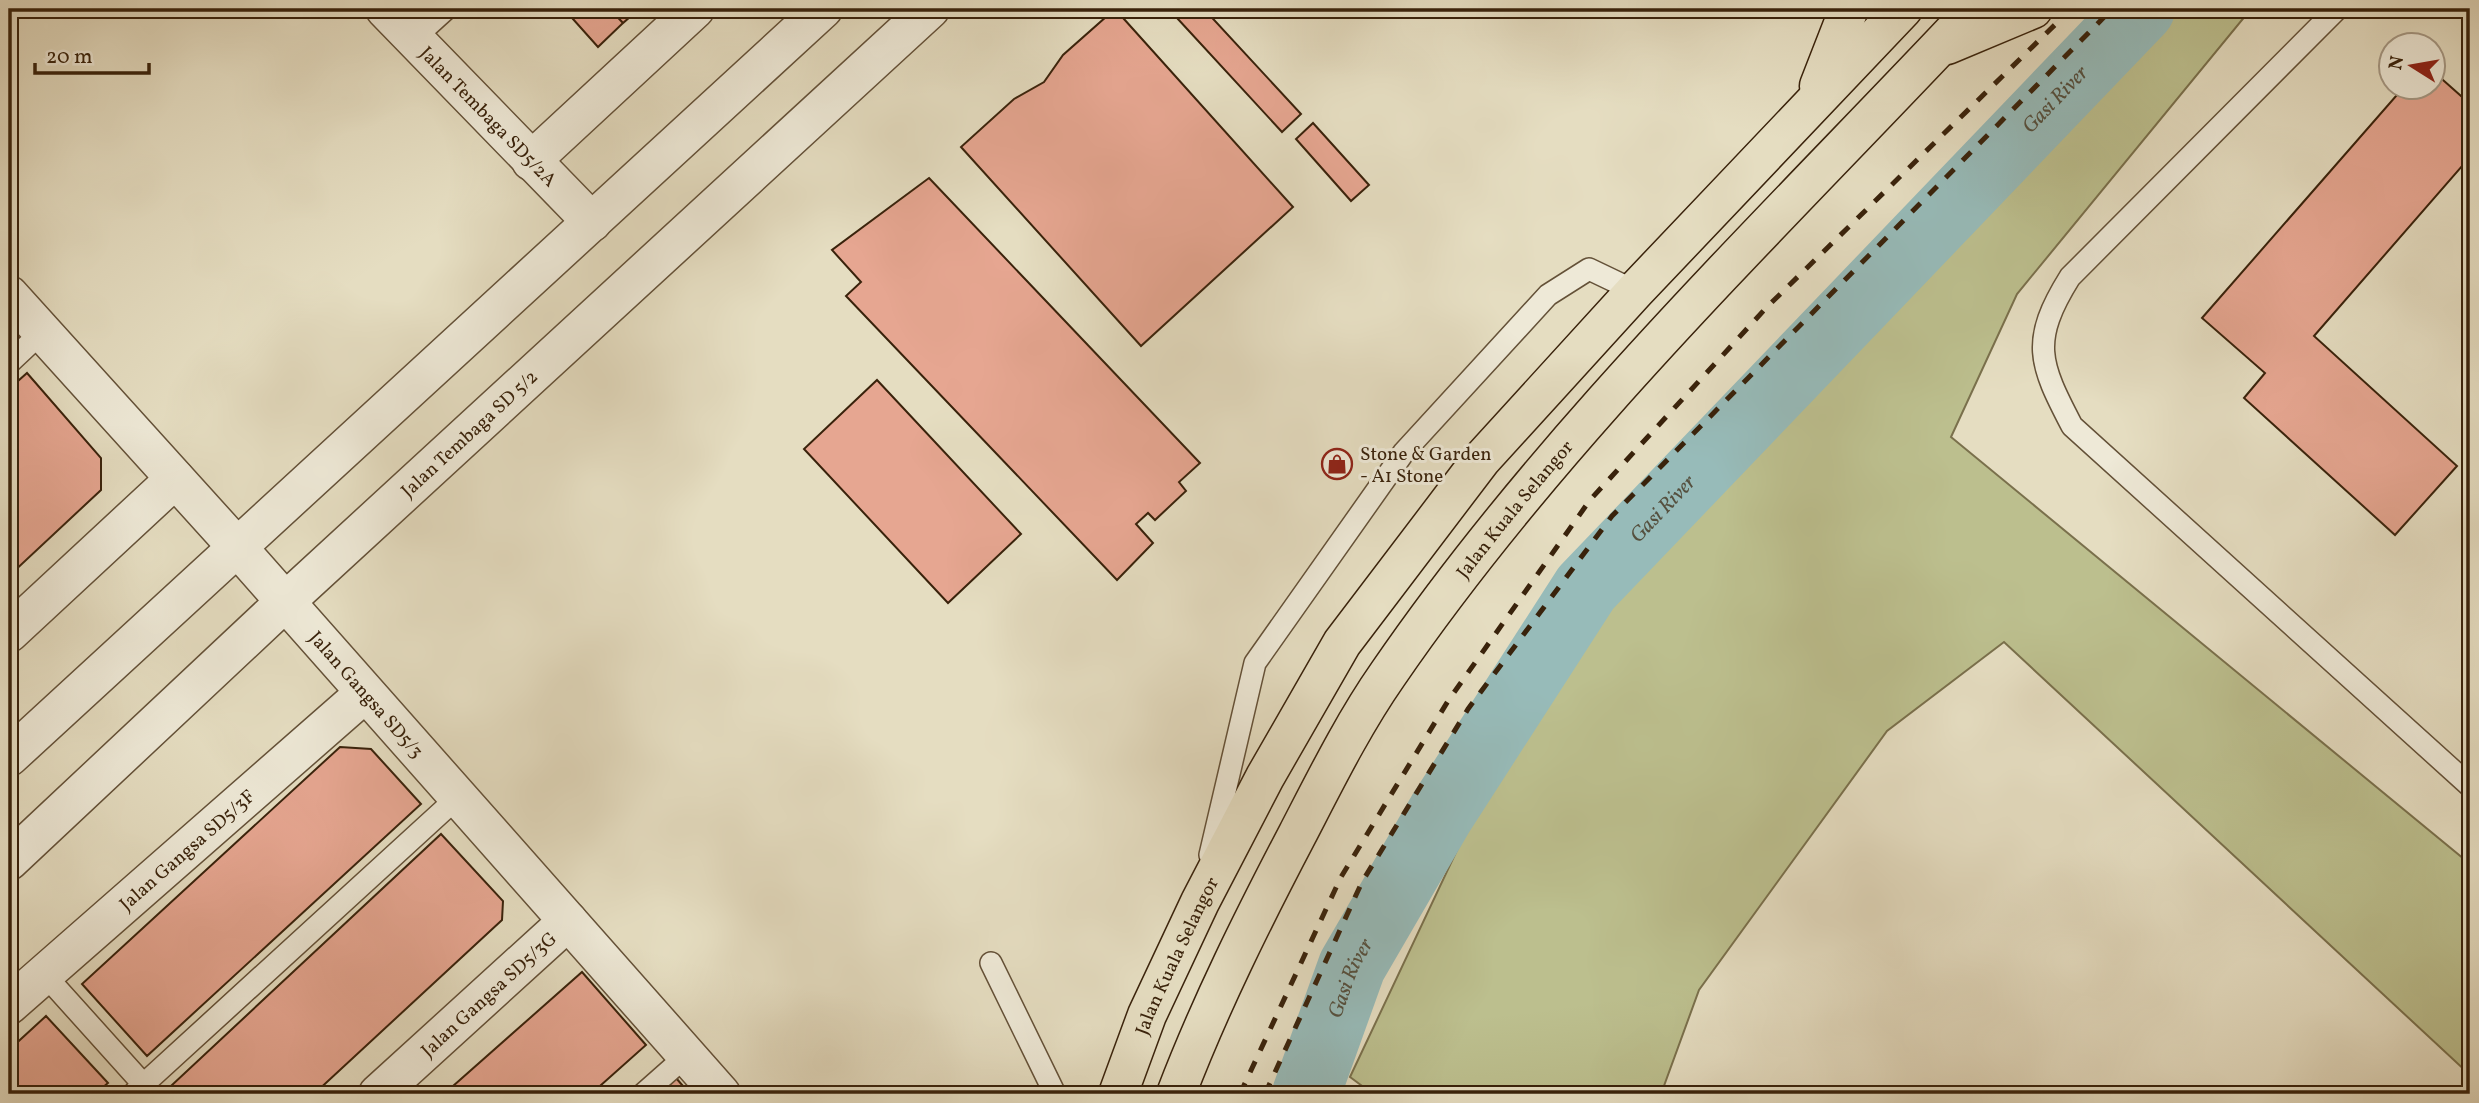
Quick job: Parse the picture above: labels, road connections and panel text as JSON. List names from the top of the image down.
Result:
{
  "streets": {
    "highway": ["Jalan Kuala Selangor"],
    "street": [
      "Jalan Tembaga SD5/2A",
      "Jalan Tembaga SD 5/2",
      "Jalan Gangsa SD5/3",
      "Jalan Gangsa SD5/3F",
      "Jalan Gangsa SD5/3G"
    ]
  },
  "crossings": [
    ["Jalan Tembaga SD 5/2", "Jalan Gangsa SD5/3"],
    ["Jalan Gangsa SD5/3", "Jalan Gangsa SD5/3F"],
    ["Jalan Gangsa SD5/3", "Jalan Gangsa SD5/3G"]
  ],
  "water": ["Gasi River"],
  "places": {
    "shop": ["Stone & Garden - A1 Stone"]
  },
  "scale_bar": "20 m",
  "north": "left"
}
